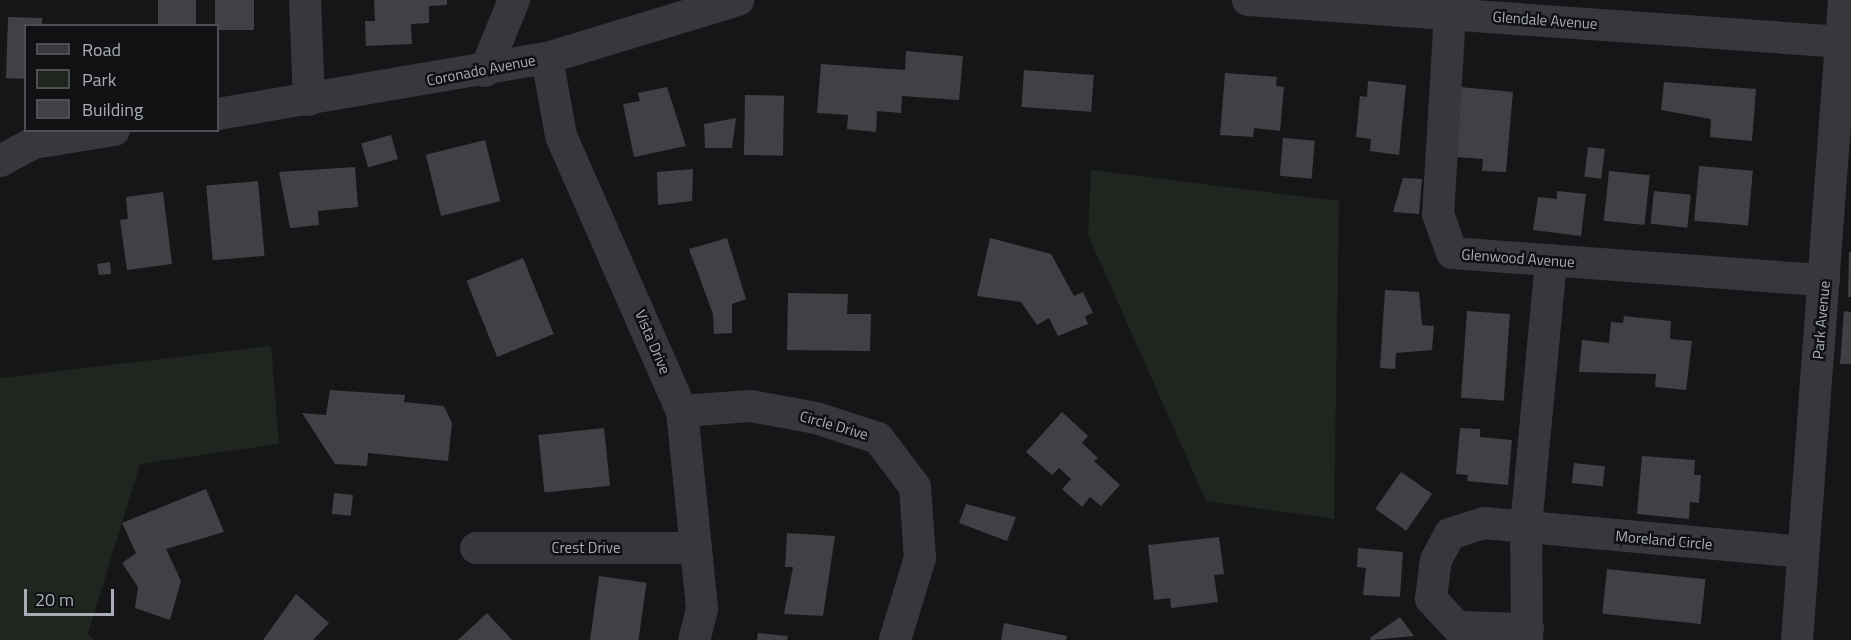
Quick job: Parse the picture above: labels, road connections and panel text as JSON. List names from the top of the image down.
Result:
{
  "streets": {
    "street": [
      "Glendale Avenue",
      "Coronado Avenue",
      "Glenwood Avenue",
      "Park Avenue",
      "Vista Drive",
      "Circle Drive",
      "Moreland Circle",
      "Crest Drive"
    ]
  },
  "crossings": [
    ["Glendale Avenue", "Glenwood Avenue"],
    ["Glendale Avenue", "Park Avenue"],
    ["Coronado Avenue", "Vista Drive"],
    ["Glenwood Avenue", "Park Avenue"],
    ["Park Avenue", "Moreland Circle"],
    ["Vista Drive", "Circle Drive"],
    ["Vista Drive", "Crest Drive"]
  ],
  "legend": ["Road", "Park", "Building"],
  "scale_bar": "20 m"
}
